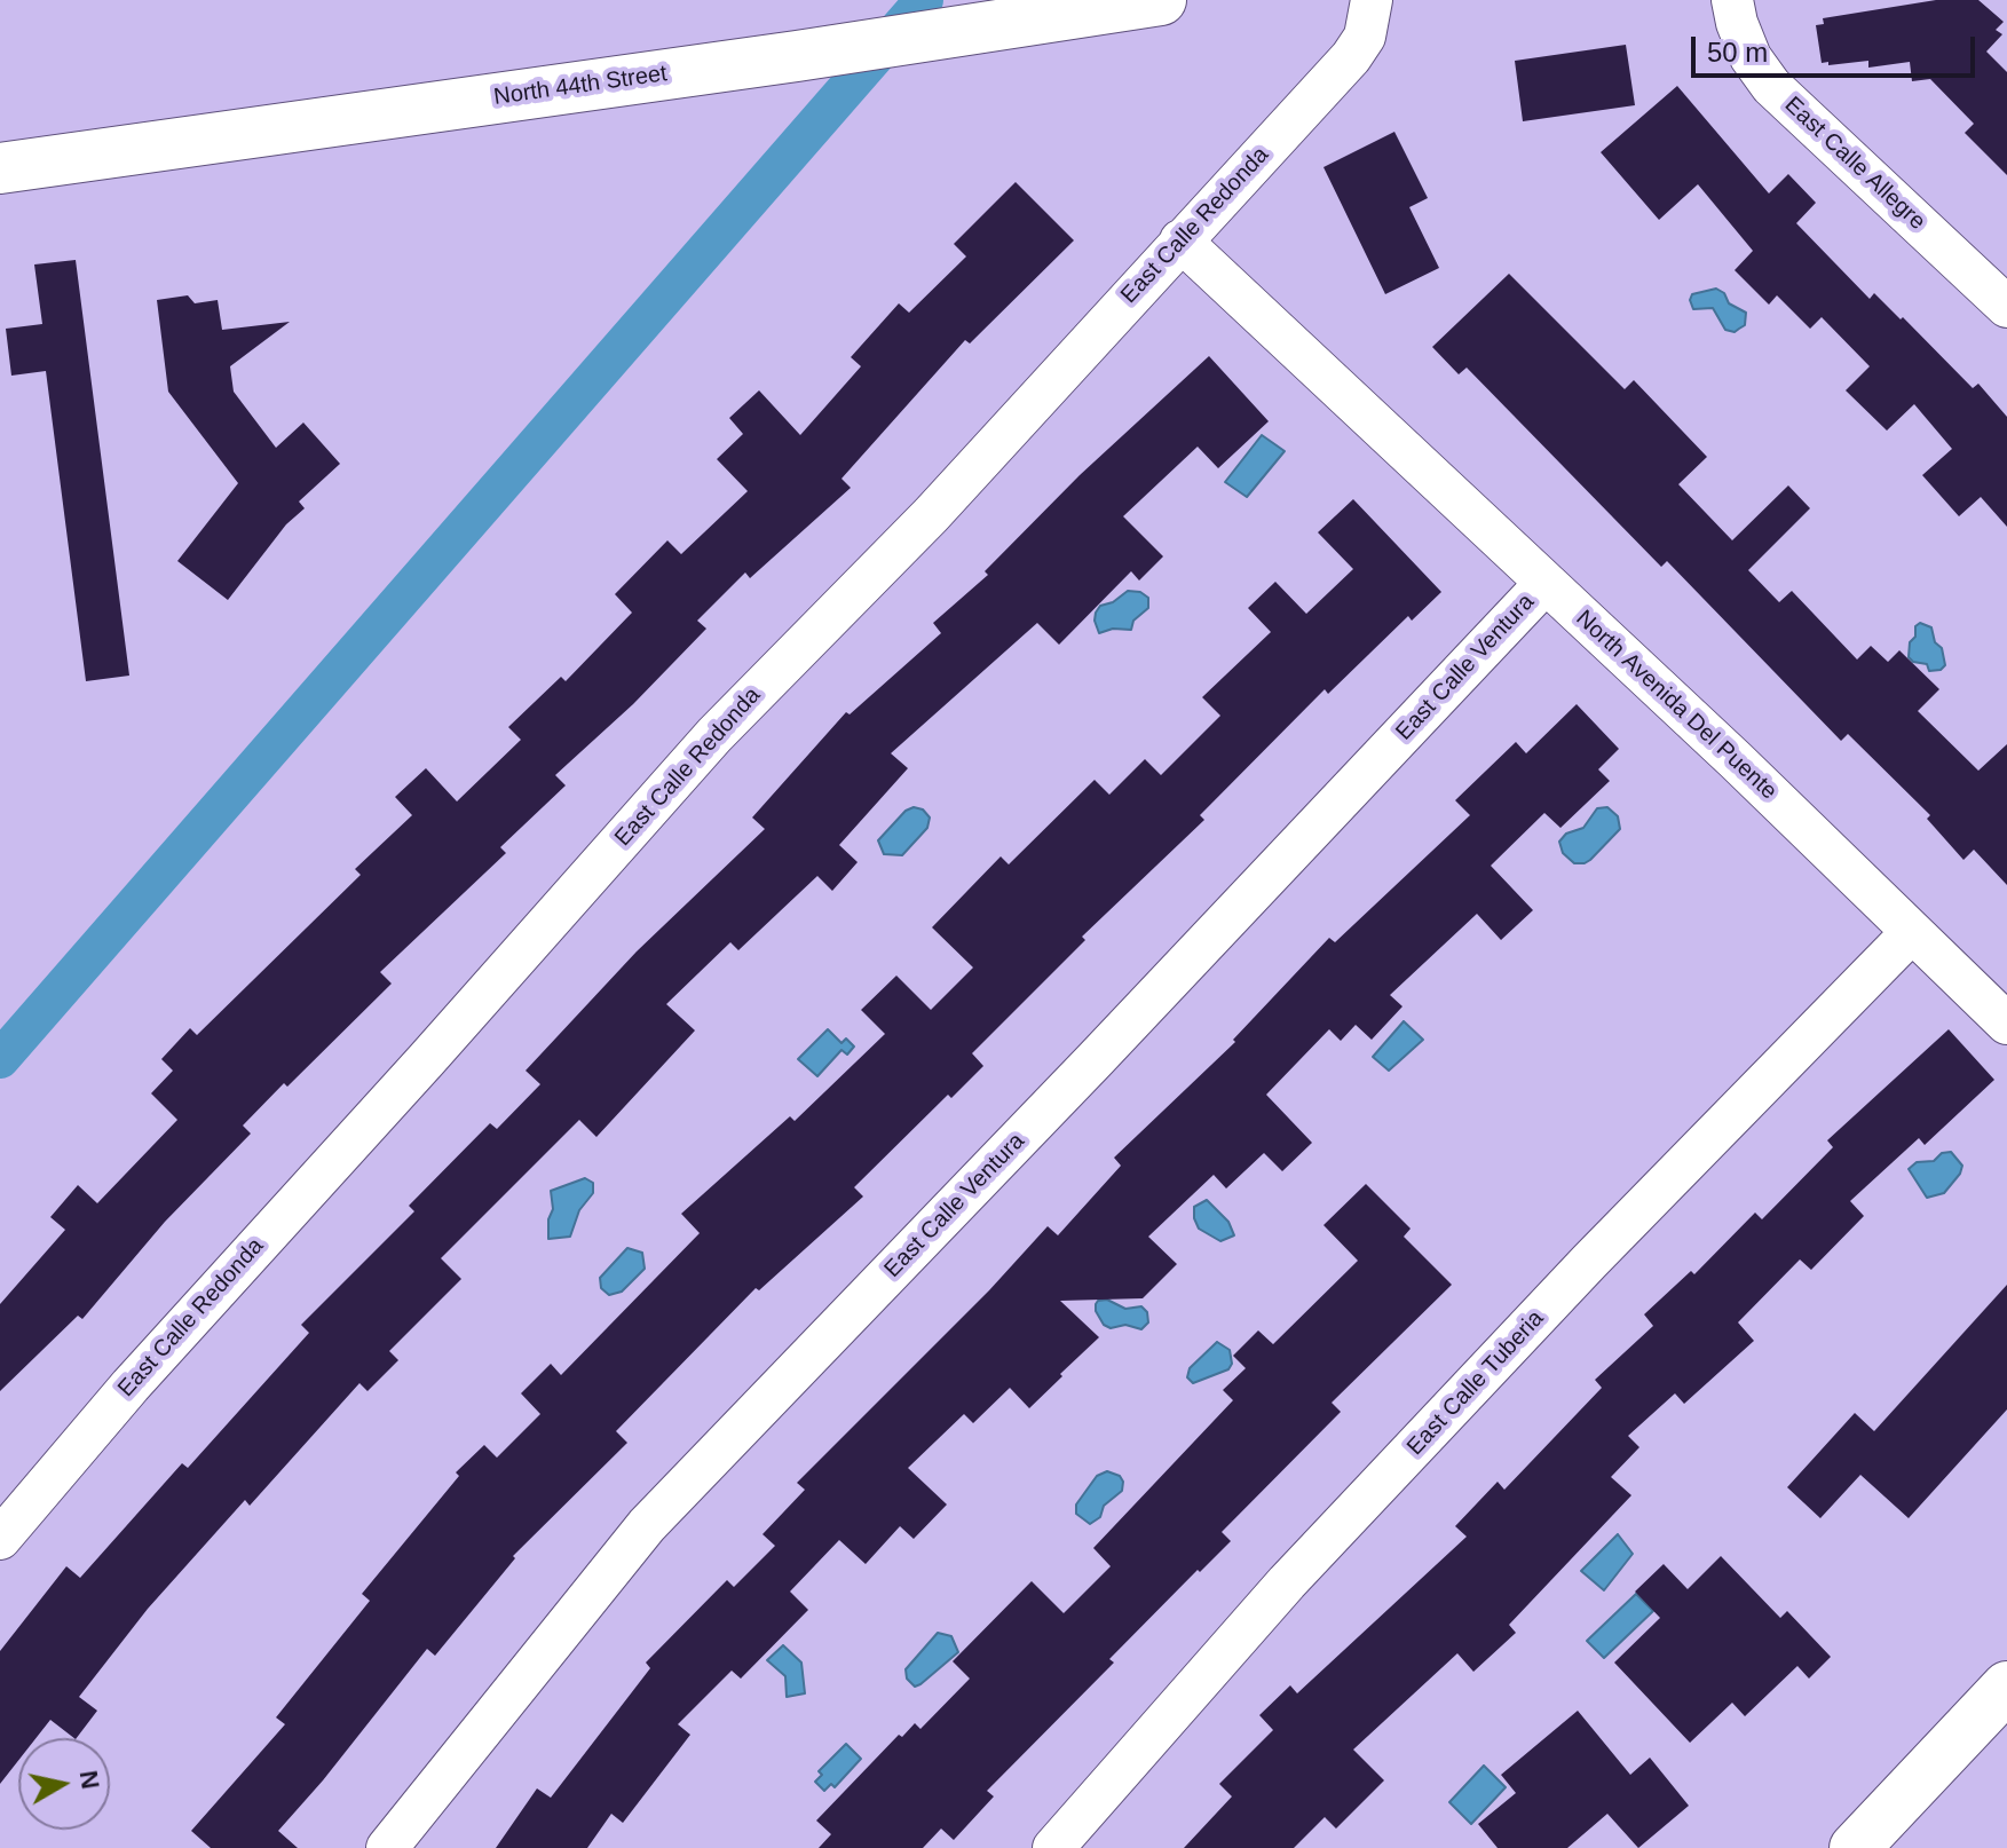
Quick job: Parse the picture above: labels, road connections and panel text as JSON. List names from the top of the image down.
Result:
{
  "streets": {
    "main road": ["North 44th Street"],
    "street": [
      "East Calle Allegre",
      "East Calle Redonda",
      "East Calle Ventura",
      "North Avenida Del Puente",
      "East Calle Tuberia"
    ]
  },
  "crossings": [
    ["East Calle Redonda", "North Avenida Del Puente"],
    ["East Calle Ventura", "North Avenida Del Puente"],
    ["North Avenida Del Puente", "East Calle Tuberia"]
  ],
  "scale_bar": "50 m",
  "north": "right"
}
